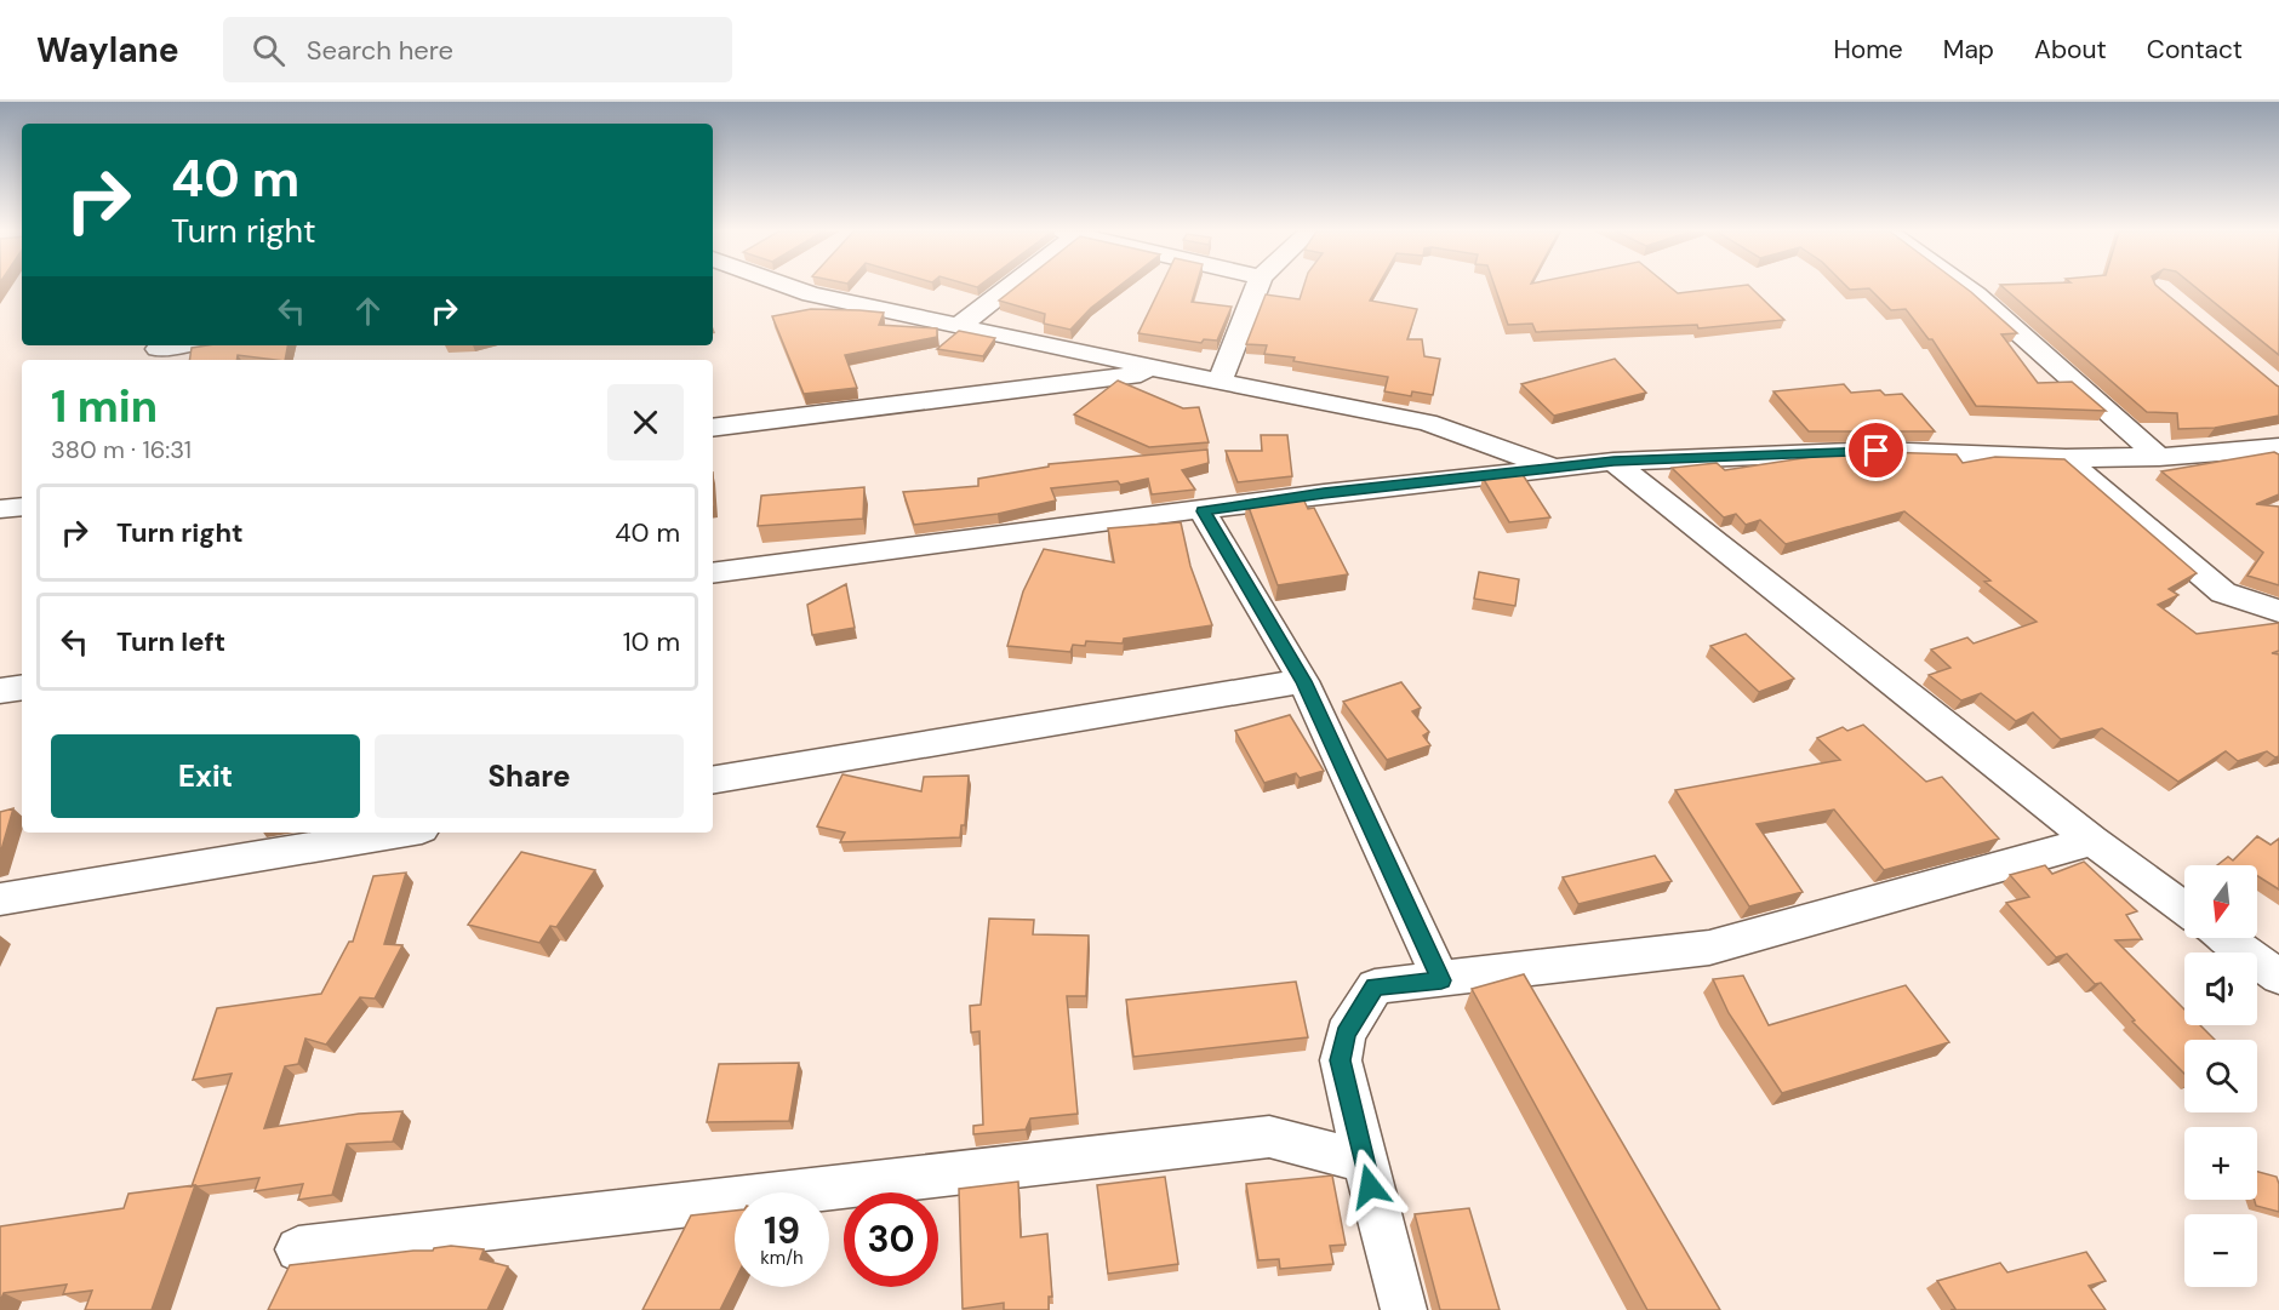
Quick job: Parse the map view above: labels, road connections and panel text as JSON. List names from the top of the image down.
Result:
{
  "north": "bottom",
  "page": {
    "header": "Waylane",
    "search": "Search here",
    "nav": [
      "Home",
      "Map",
      "About",
      "Contact"
    ],
    "turn": ["40 m", "Turn right"],
    "heading": ["1 min", "380 m · 16:31"],
    "list": [
      {
        "name": "Turn right",
        "value": "40 m"
      },
      {
        "name": "Turn left",
        "value": "10 m"
      }
    ],
    "buttons": ["Exit", "Share"],
    "map_buttons": ["+", "−"],
    "speed": "19 km/h",
    "limit": "30"
  }
}
